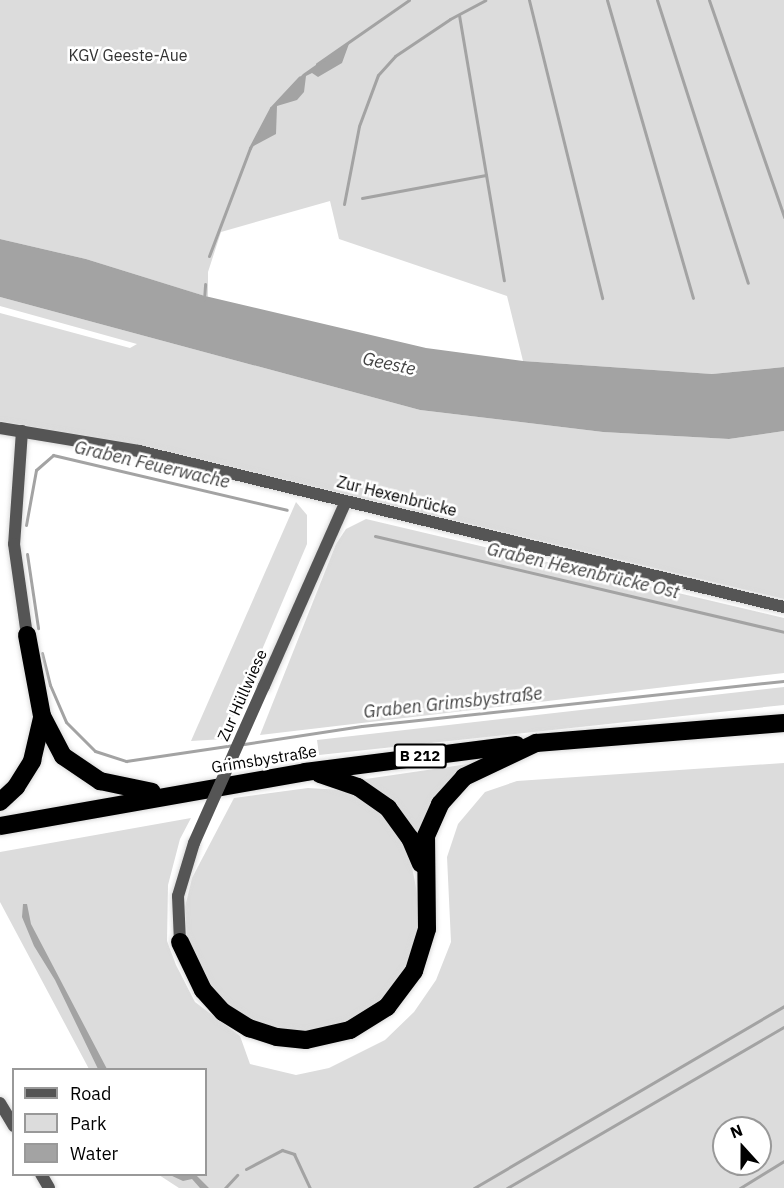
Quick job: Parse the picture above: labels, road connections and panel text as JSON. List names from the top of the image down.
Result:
{
  "streets": {
    "highway": ["B 212", "Grimsbystraße"],
    "street": ["Zur Hexenbrücke", "Zur Hüllwiese"]
  },
  "crossings": [
    ["Zur Hexenbrücke", "Zur Hüllwiese"],
    ["B 212", "Grimsbystraße"]
  ],
  "water": [
    "Geeste",
    "Graben Feuerwache",
    "Graben Hexenbrücke Ost",
    "Graben Grimsbystraße"
  ],
  "parks": ["KGV Geeste-Aue"],
  "legend": ["Road", "Park", "Water"],
  "north": "top"
}
